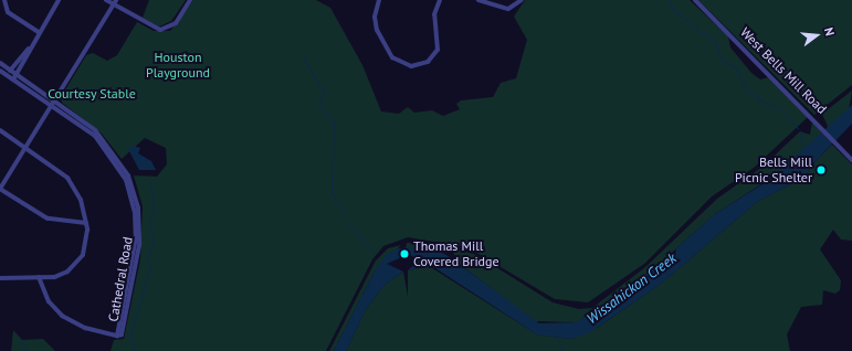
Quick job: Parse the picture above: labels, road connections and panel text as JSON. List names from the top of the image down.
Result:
{
  "streets": {
    "street": ["West Bells Mill Road", "Cathedral Road"]
  },
  "water": ["Wissahickon Creek"],
  "parks": ["Houston Playground", "Courtesy Stable"],
  "places": ["Bells Mill Picnic Shelter", "Thomas Mill Covered Bridge"],
  "north": "right"
}
